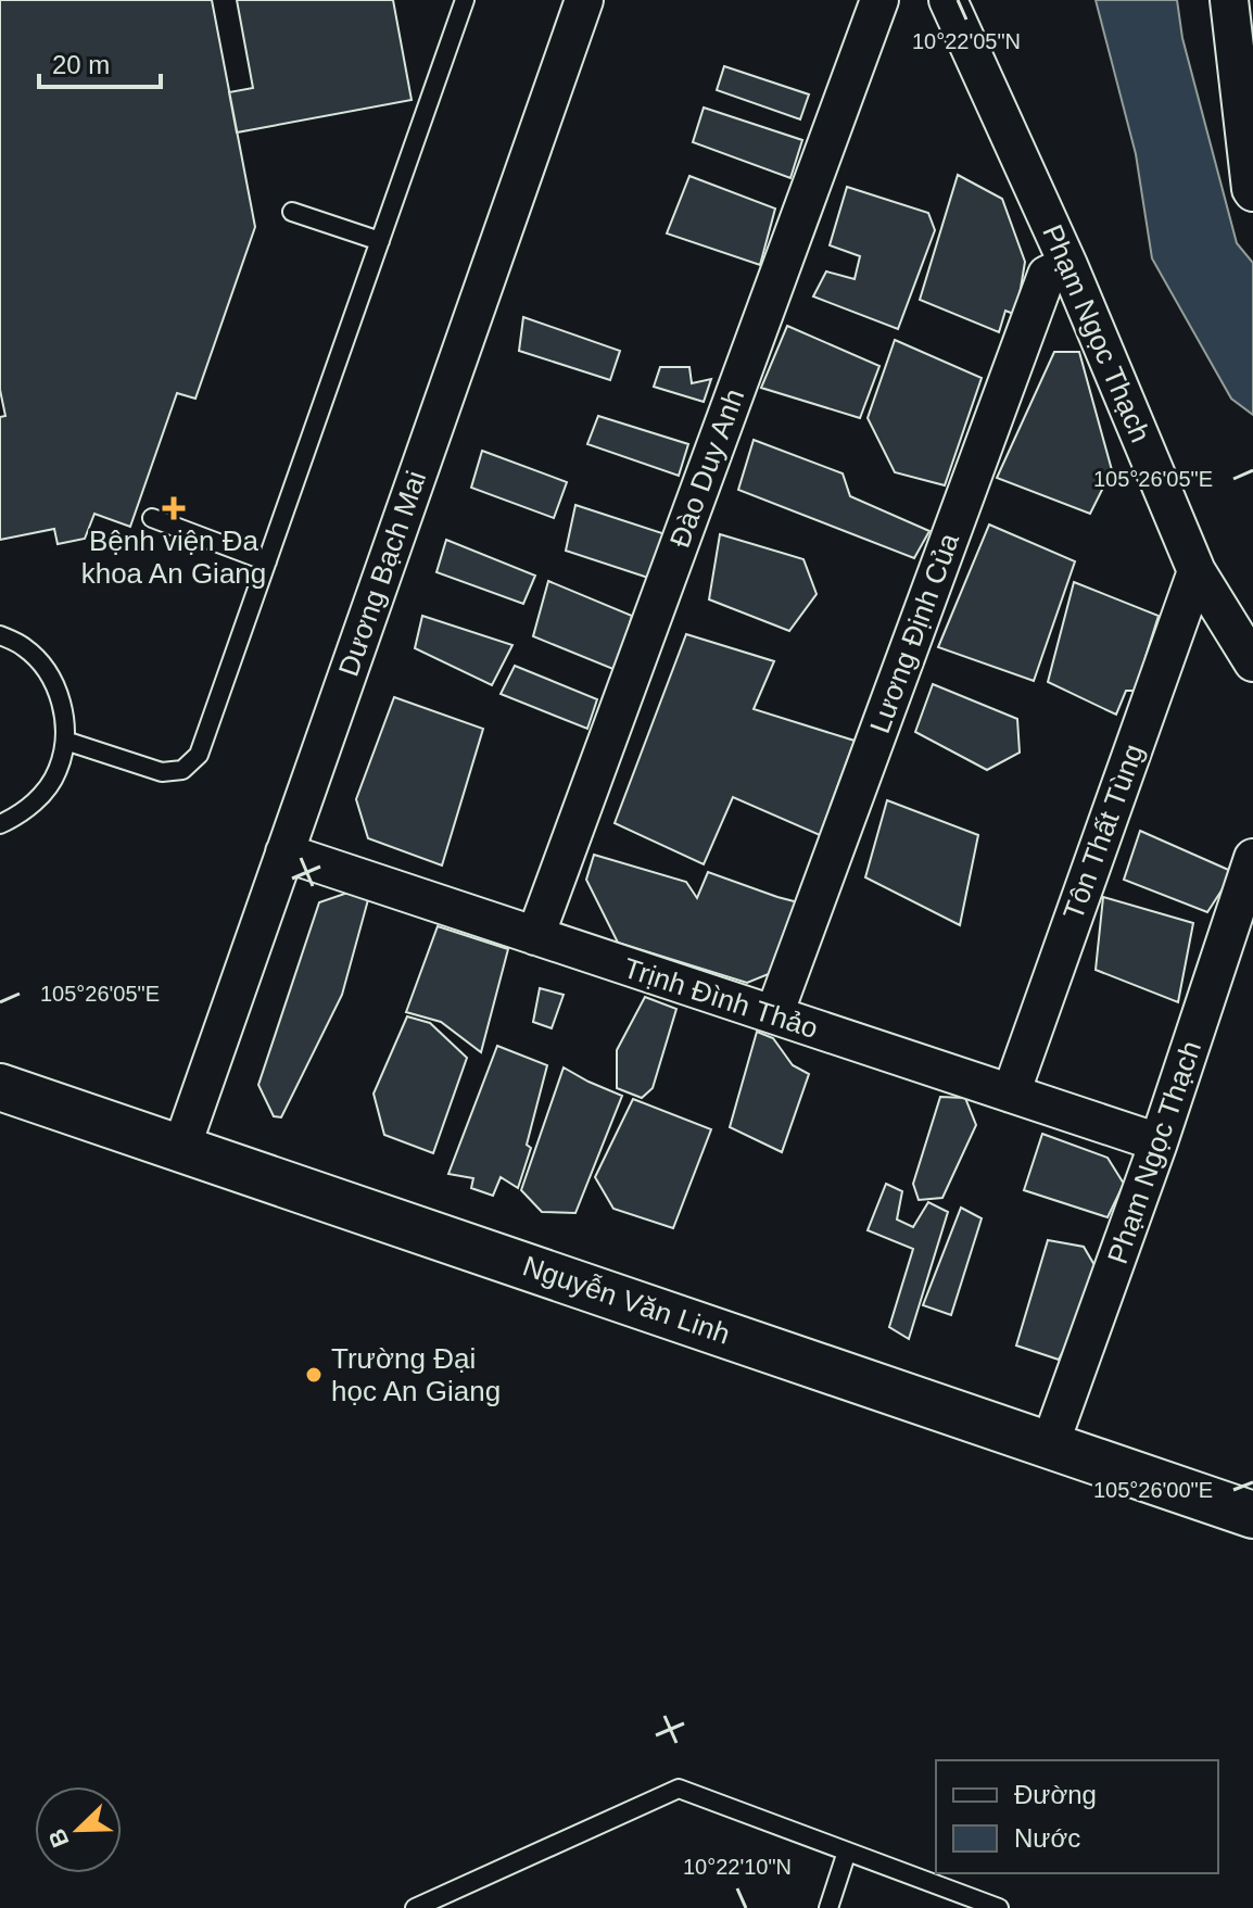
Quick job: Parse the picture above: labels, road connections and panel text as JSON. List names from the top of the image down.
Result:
{
  "streets": {
    "street": [
      "Phạm Ngọc Thạch",
      "Đào Duy Anh",
      "Dương Bạch Mai",
      "Lương Định Của",
      "Tôn Thất Tùng",
      "Trịnh Đình Thảo",
      "Nguyễn Văn Linh"
    ]
  },
  "crossings": [
    ["Phạm Ngọc Thạch", "Lương Định Của"],
    ["Phạm Ngọc Thạch", "Tôn Thất Tùng"],
    ["Phạm Ngọc Thạch", "Trịnh Đình Thảo"],
    ["Phạm Ngọc Thạch", "Nguyễn Văn Linh"],
    ["Đào Duy Anh", "Trịnh Đình Thảo"],
    ["Dương Bạch Mai", "Trịnh Đình Thảo"],
    ["Dương Bạch Mai", "Nguyễn Văn Linh"],
    ["Lương Định Của", "Trịnh Đình Thảo"],
    ["Tôn Thất Tùng", "Trịnh Đình Thảo"]
  ],
  "places": {
    "health": ["Bệnh viện Đa khoa An Giang"],
    "other": ["Trường Đại học An Giang"]
  },
  "legend": ["Đường", "Nước"],
  "scale_bar": "20 m",
  "north": "bottom left",
  "coordinates": [
    "10°22'05\"N",
    "105°26'05\"E",
    "105°26'00\"E",
    "10°22'10\"N"
  ]
}
